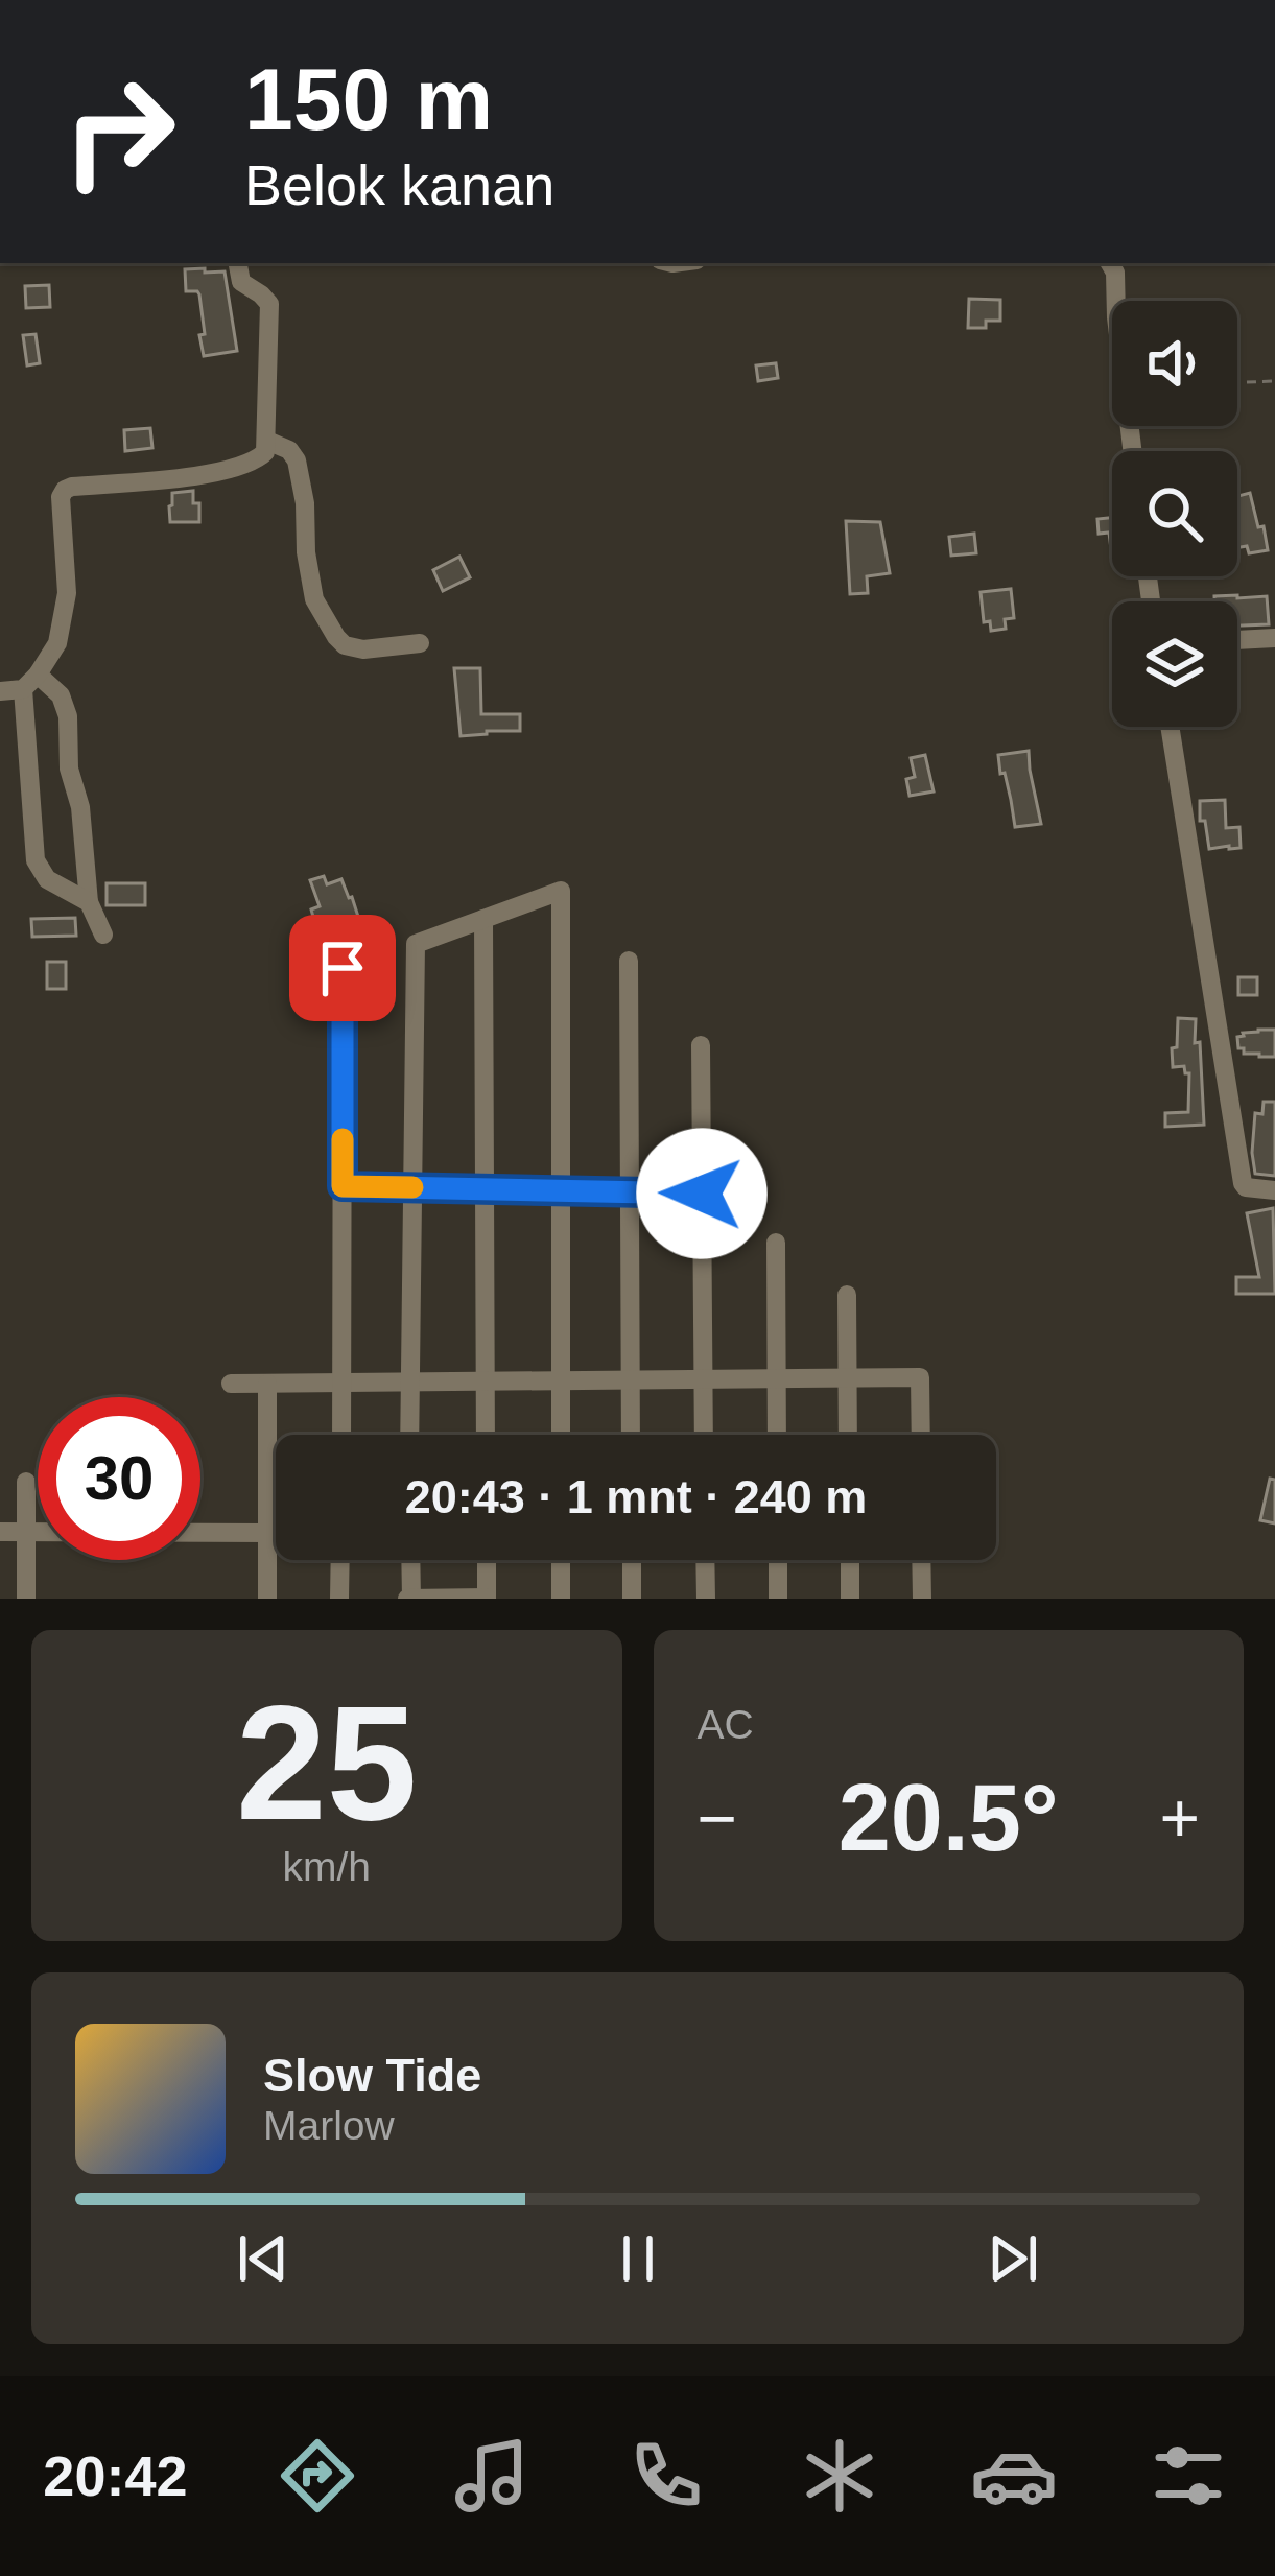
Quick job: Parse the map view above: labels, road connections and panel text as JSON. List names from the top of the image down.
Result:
{
  "page": {
    "turn": ["150 m", "Belok kanan"],
    "limit": "30",
    "trip": "20:43 · 1 mnt · 240 m",
    "tile": [
      ["25", "km/h"],
      "AC"
    ],
    "heat": ["−", "20.5°", "+"],
    "song": ["Slow Tide", "Marlow"],
    "tabs": "20:42"
  }
}
